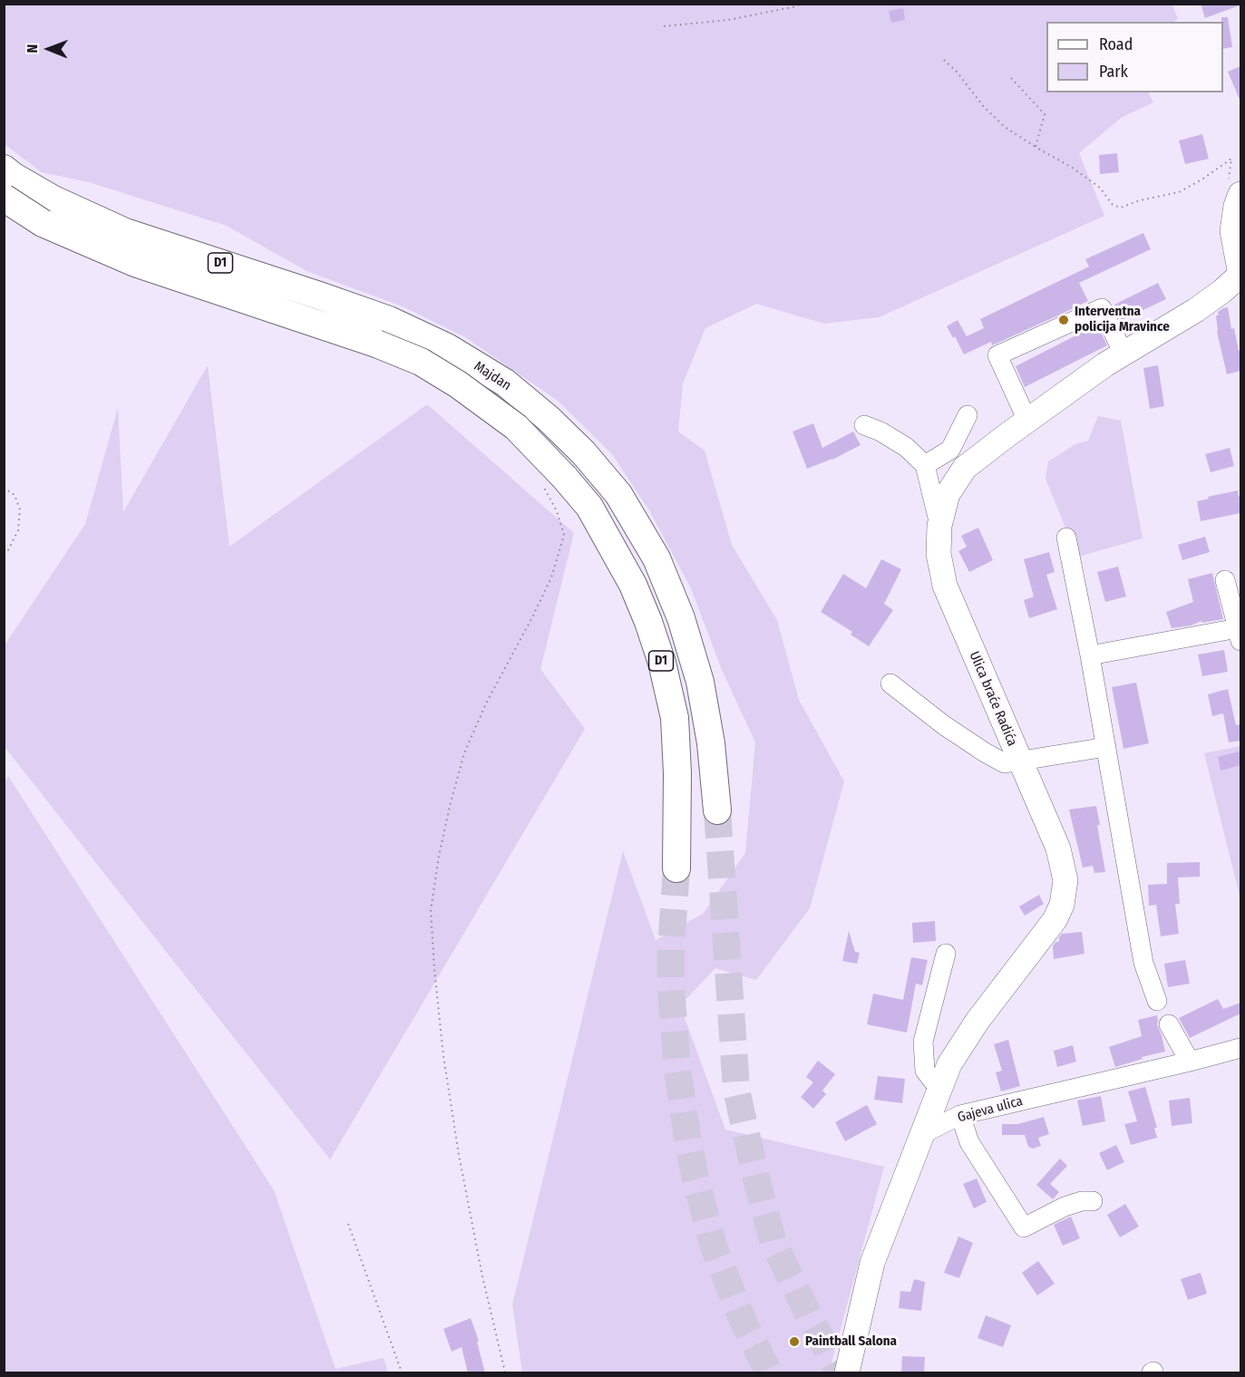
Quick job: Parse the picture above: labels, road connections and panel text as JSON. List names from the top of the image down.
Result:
{
  "streets": {
    "highway": ["D1", "Majdan"],
    "main road": ["Ulica braće Radića"],
    "street": ["Gajeva ulica"]
  },
  "crossings": [
    ["D1", "Majdan"],
    ["Ulica braće Radića", "Gajeva ulica"]
  ],
  "places": ["Interventna policija Mravince", "Paintball Salona"],
  "legend": ["Road", "Park"],
  "north": "left"
}
